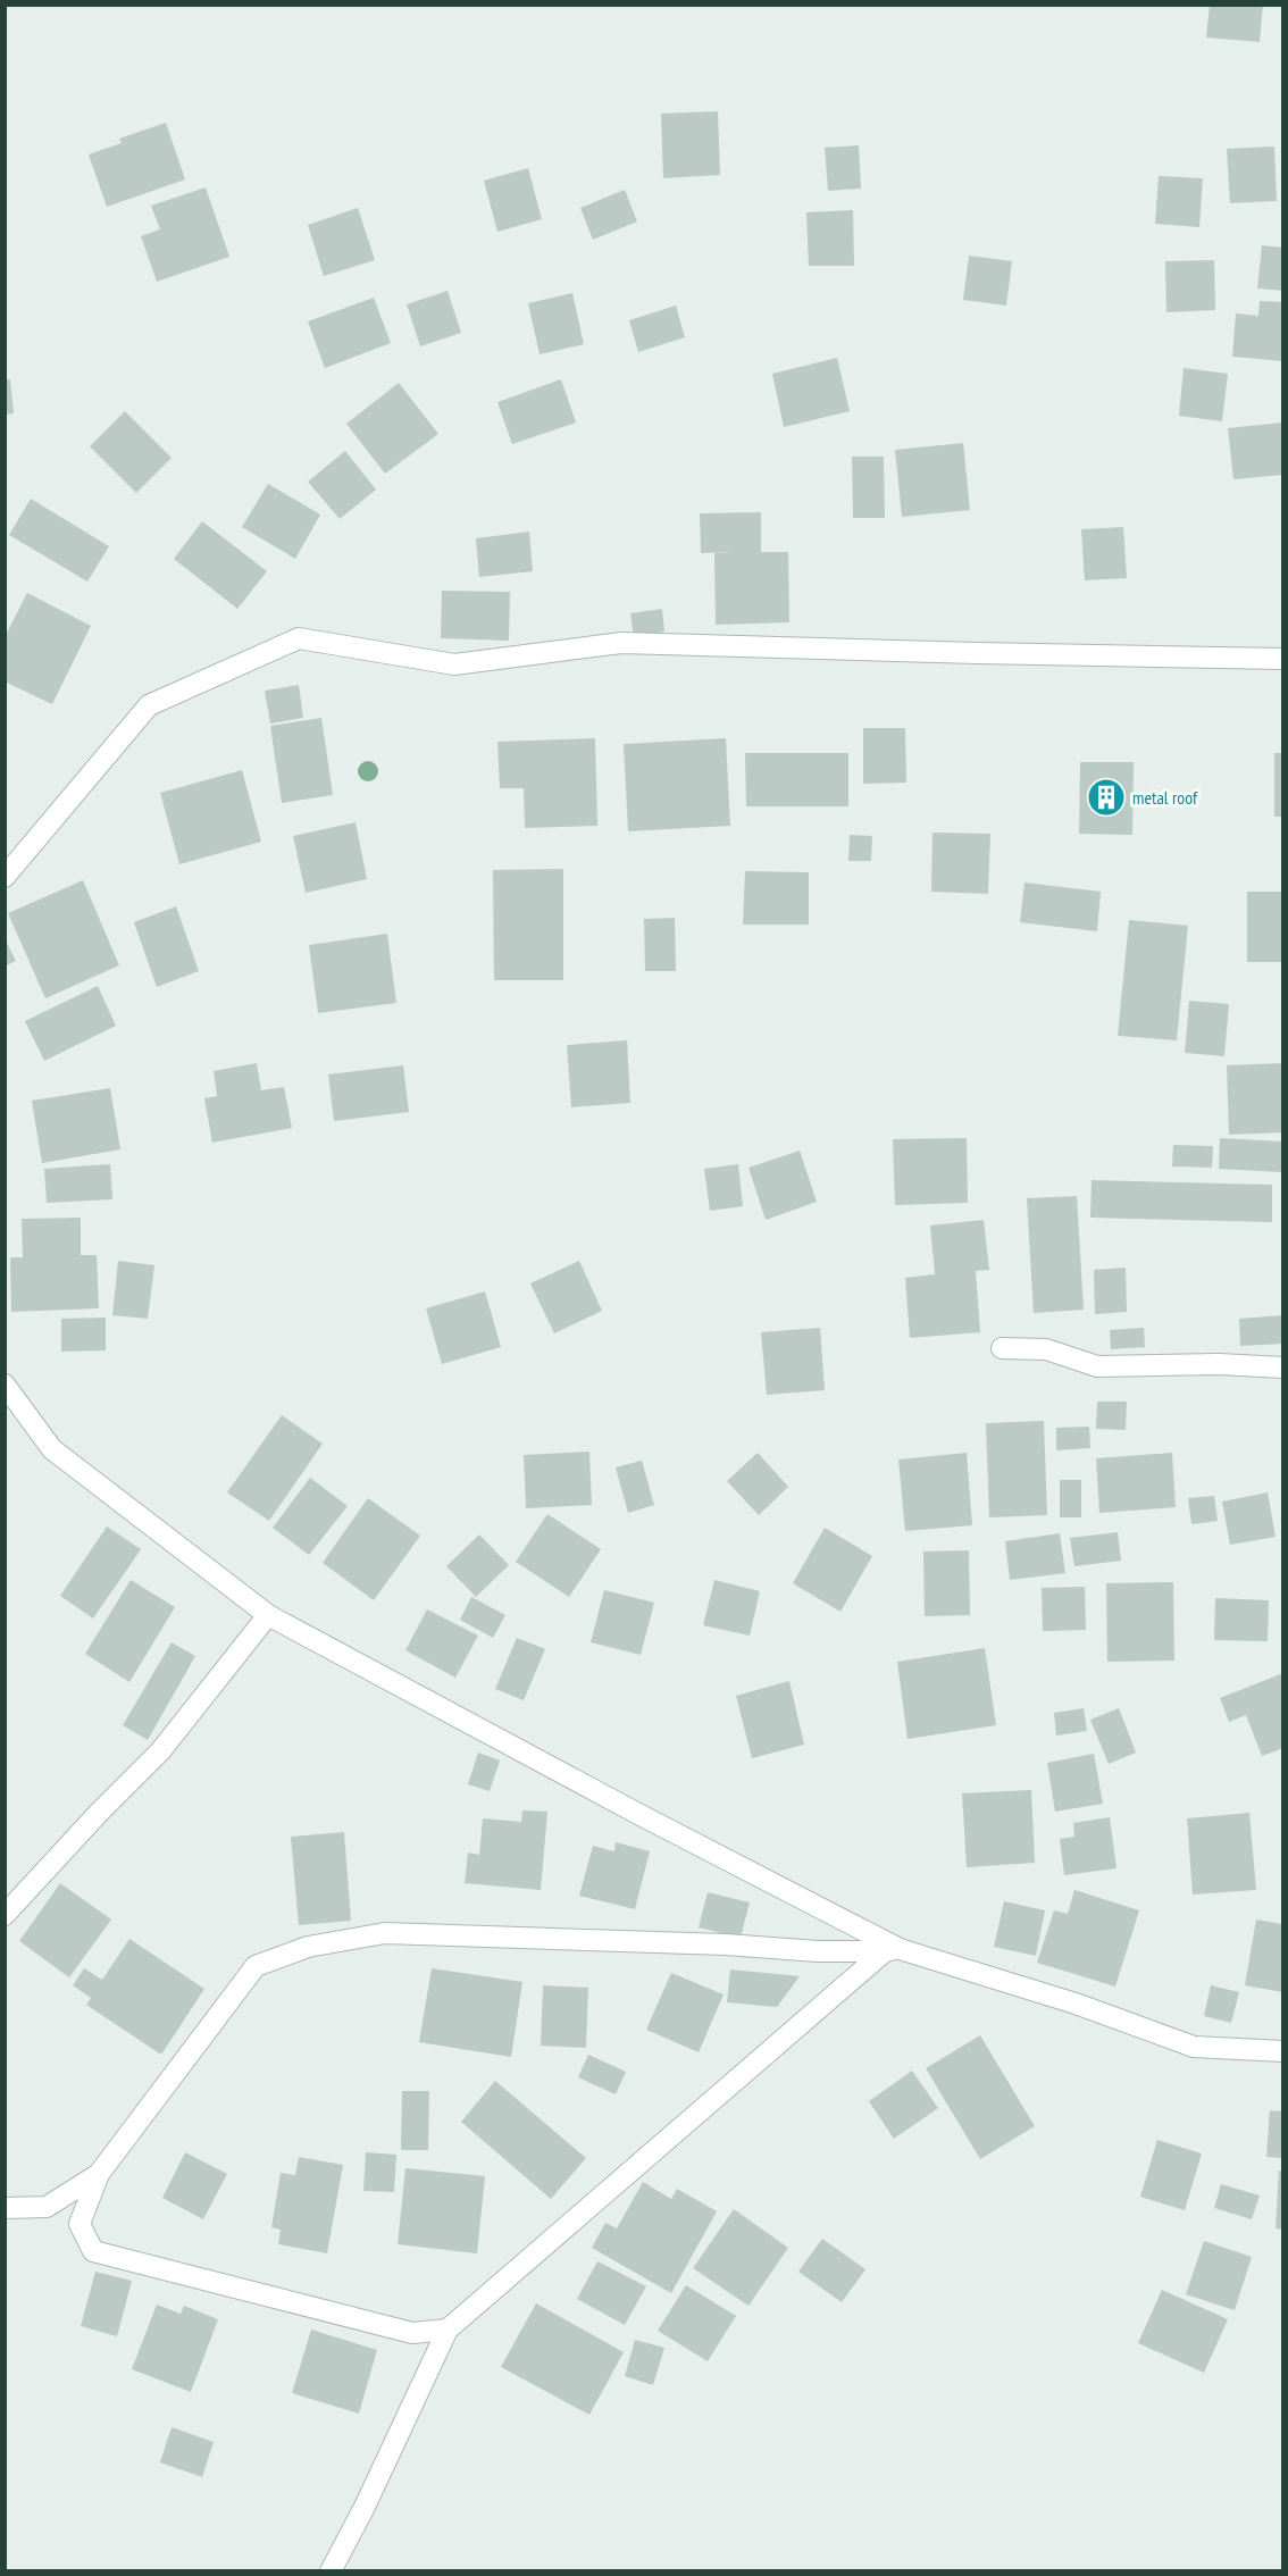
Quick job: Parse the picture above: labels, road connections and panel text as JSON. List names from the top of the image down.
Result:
{
  "places": {
    "building": ["metal roof"]
  }
}
